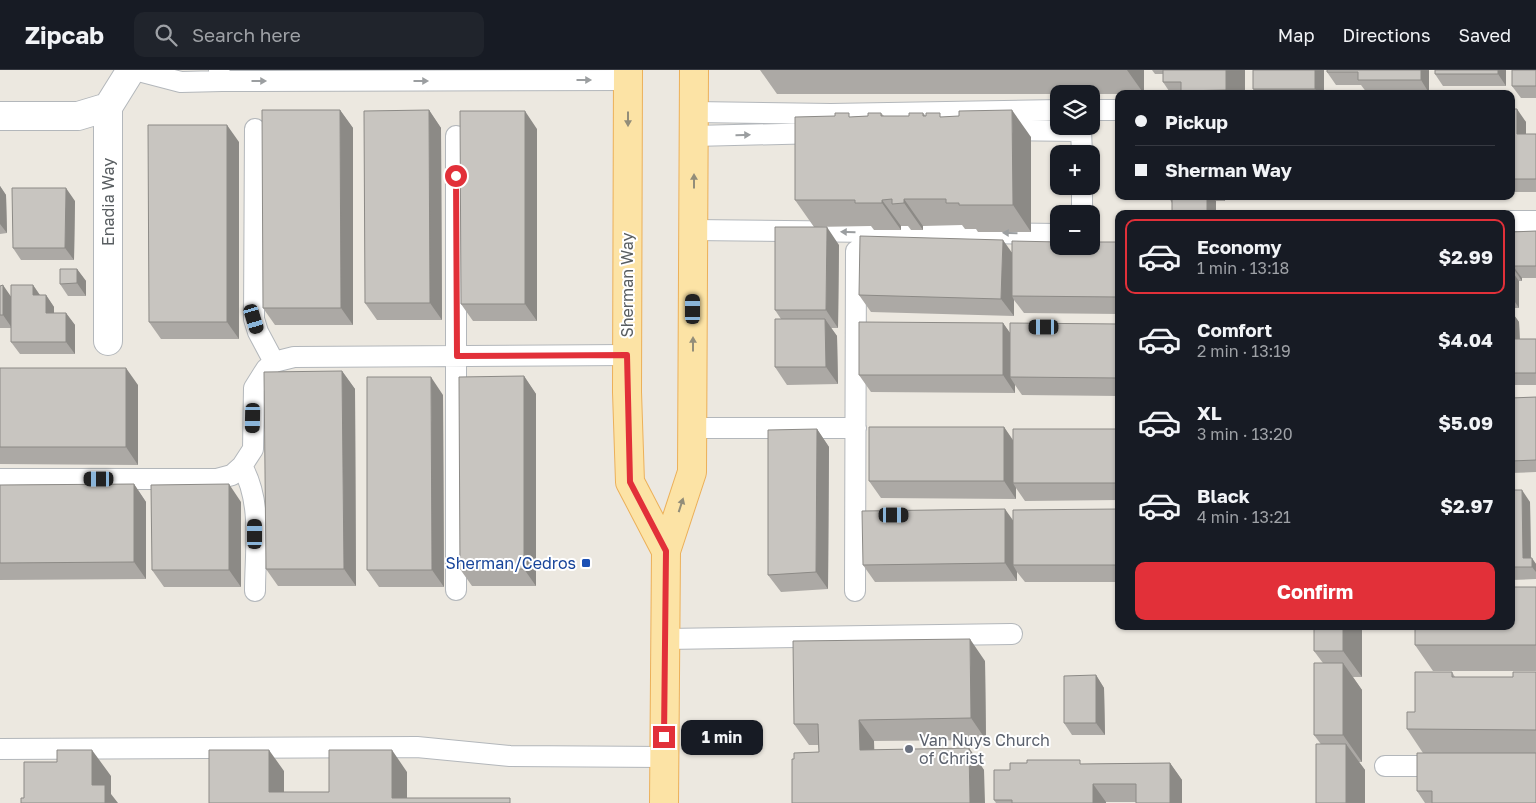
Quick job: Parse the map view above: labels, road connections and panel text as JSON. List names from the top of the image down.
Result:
{
  "streets": {
    "main road": ["Sherman Way"],
    "street": ["Enadia Way"]
  },
  "places": {
    "transit": ["Sherman/Cedros"],
    "other": ["Van Nuys Church of Christ"]
  },
  "page": {
    "header": "Zipcab",
    "search": "Search here",
    "nav": ["Map", "Directions", "Saved"],
    "map_buttons": ["+", "−"],
    "banner": ["Pickup", "Sherman Way"],
    "list": [
      {
        "name": "Economy",
        "note": "1 min · 13:18",
        "value": "$2.99"
      },
      {
        "name": "Comfort",
        "note": "2 min · 13:19",
        "value": "$4.04"
      },
      {
        "name": "XL",
        "note": "3 min · 13:20",
        "value": "$5.09"
      },
      {
        "name": "Black",
        "note": "4 min · 13:21",
        "value": "$2.97"
      }
    ],
    "buttons": "Confirm",
    "bubble": "1 min"
  }
}
